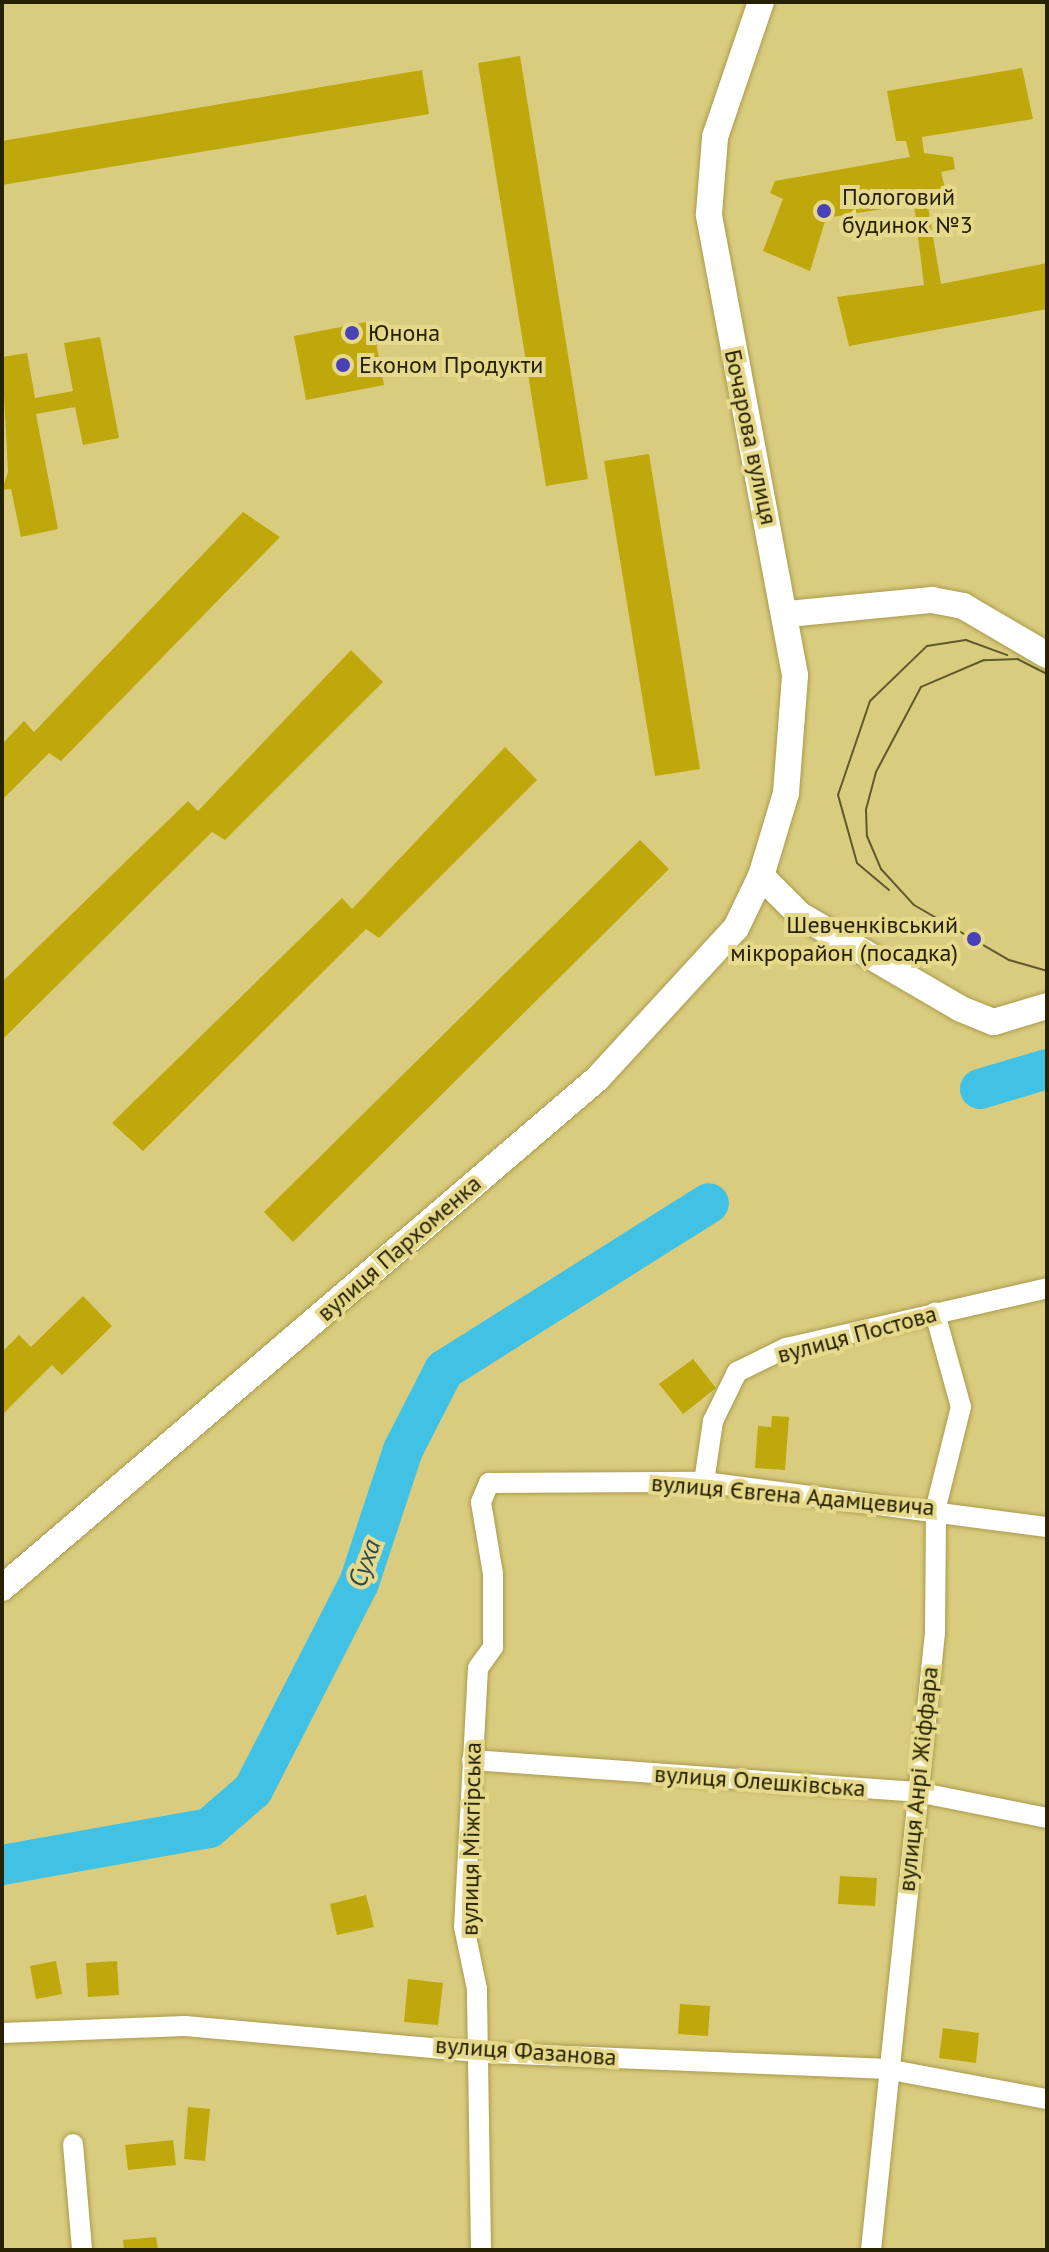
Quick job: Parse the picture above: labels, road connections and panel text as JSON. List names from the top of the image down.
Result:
{
  "streets": {
    "street": [
      "Бочарова вулиця",
      "вулиця Пархоменка",
      "вулиця Постова",
      "вулиця Євгена Адамцевича",
      "вулиця Анрі Жіффара",
      "вулиця Олешківська",
      "вулиця Міжгірська",
      "вулиця Фазанова"
    ]
  },
  "crossings": [
    ["Бочарова вулиця", "вулиця Пархоменка"],
    ["вулиця Постова", "вулиця Євгена Адамцевича"],
    ["вулиця Постова", "вулиця Анрі Жіффара"],
    ["вулиця Євгена Адамцевича", "вулиця Анрі Жіффара"],
    ["вулиця Євгена Адамцевича", "вулиця Міжгірська"],
    ["вулиця Анрі Жіффара", "вулиця Олешківська"],
    ["вулиця Анрі Жіффара", "вулиця Фазанова"],
    ["вулиця Олешківська", "вулиця Міжгірська"],
    ["вулиця Міжгірська", "вулиця Фазанова"]
  ],
  "water": ["Суха"],
  "places": [
    "Пологовий будинок №3",
    "Юнона",
    "Економ Продукти",
    "Шевченківський мікрорайон (посадка)"
  ]
}
